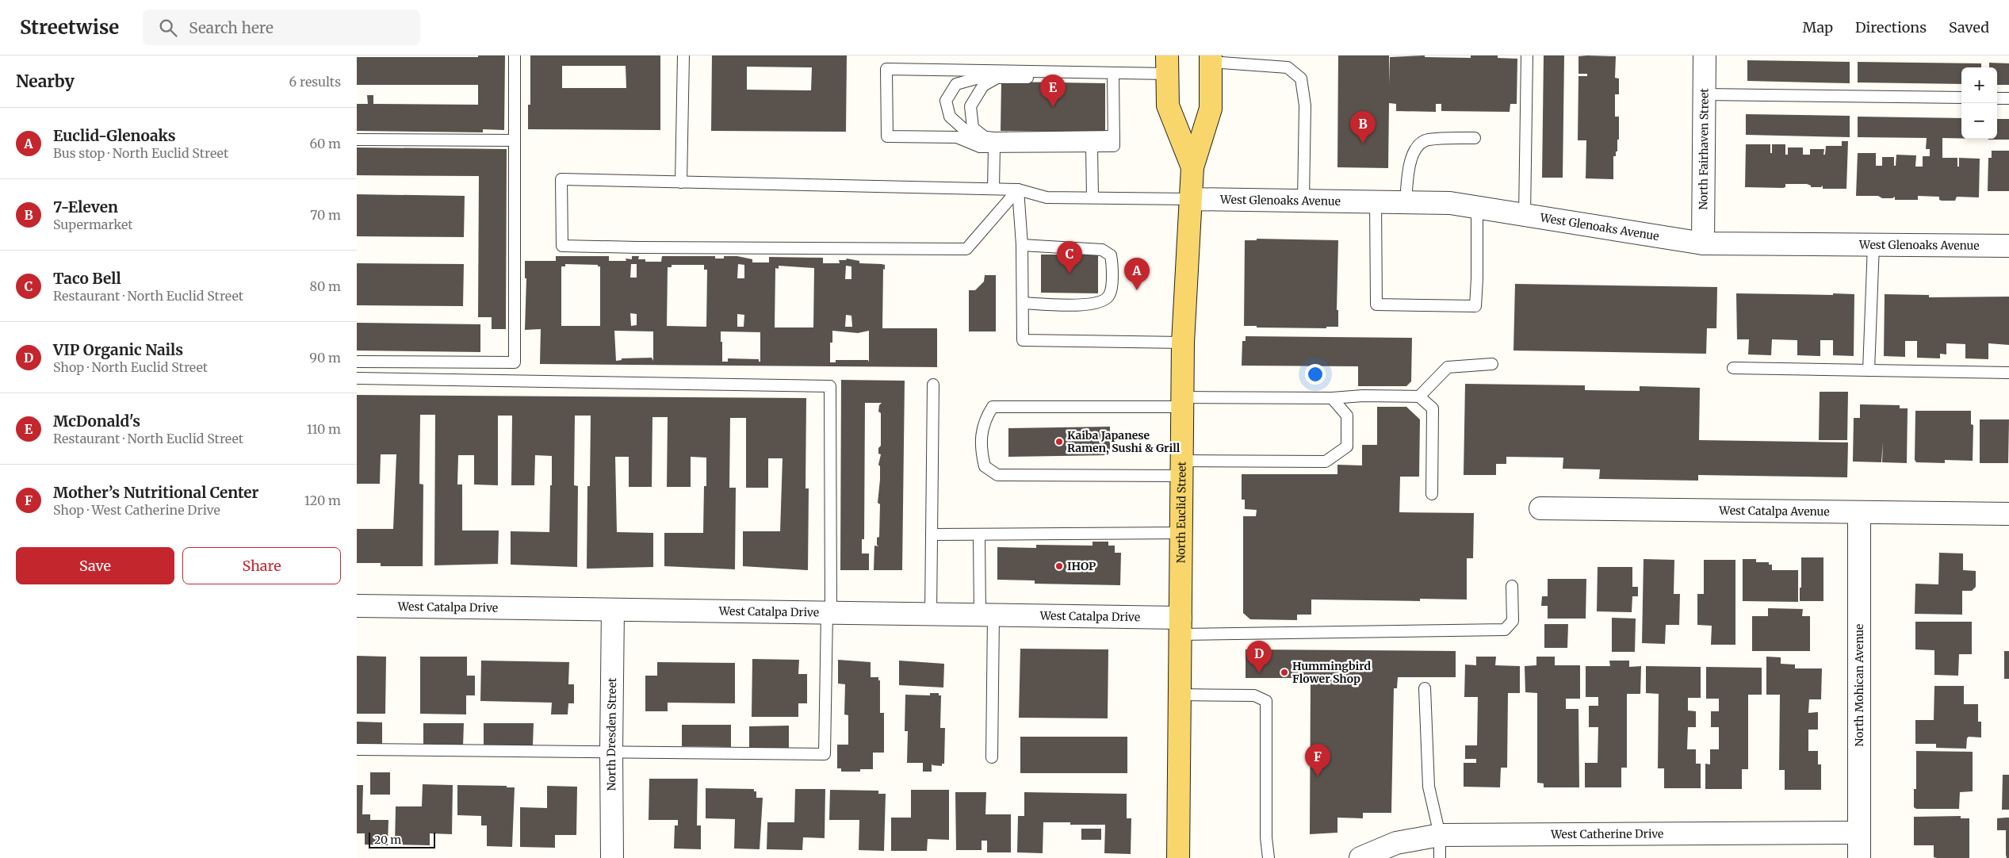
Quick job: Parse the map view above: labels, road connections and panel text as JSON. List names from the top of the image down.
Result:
{
  "streets": {
    "main road": ["North Euclid Street"],
    "street": [
      "North Fairhaven Street",
      "West Glenoaks Avenue",
      "West Catalpa Avenue",
      "West Catalpa Drive",
      "North Mohican Avenue",
      "North Dresden Street",
      "West Catherine Drive"
    ]
  },
  "crossings": [
    ["North Fairhaven Street", "West Glenoaks Avenue"],
    ["West Glenoaks Avenue", "North Euclid Street"],
    ["West Catalpa Avenue", "North Mohican Avenue"],
    ["North Euclid Street", "West Catalpa Drive"],
    ["West Catalpa Drive", "North Dresden Street"],
    ["North Mohican Avenue", "West Catherine Drive"]
  ],
  "places": ["Kaiba Japanese Ramen, Sushi & Grill", "IHOP", "Hummingbird Flower Shop"],
  "scale_bar": "20 m",
  "page": {
    "header": "Streetwise",
    "search": "Search here",
    "nav": ["Map", "Directions", "Saved"],
    "heading": ["Nearby", "6 results"],
    "map_buttons": ["+", "−"],
    "pins": [
      "E",
      "B",
      "C",
      "A",
      "D",
      "F"
    ],
    "list": [
      {
        "mark": "A",
        "name": "Euclid-Glenoaks",
        "note": "Bus stop · North Euclid Street",
        "value": "60 m"
      },
      {
        "mark": "B",
        "name": "7-Eleven",
        "note": "Supermarket",
        "value": "70 m"
      },
      {
        "mark": "C",
        "name": "Taco Bell",
        "note": "Restaurant · North Euclid Street",
        "value": "80 m"
      },
      {
        "mark": "D",
        "name": "VIP Organic Nails",
        "note": "Shop · North Euclid Street",
        "value": "90 m"
      },
      {
        "mark": "E",
        "name": "McDonald's",
        "note": "Restaurant · North Euclid Street",
        "value": "110 m"
      },
      {
        "mark": "F",
        "name": "Mother’s Nutritional Center",
        "note": "Shop · West Catherine Drive",
        "value": "120 m"
      }
    ],
    "buttons": ["Save", "Share"],
    "scale": "20 m"
  }
}
